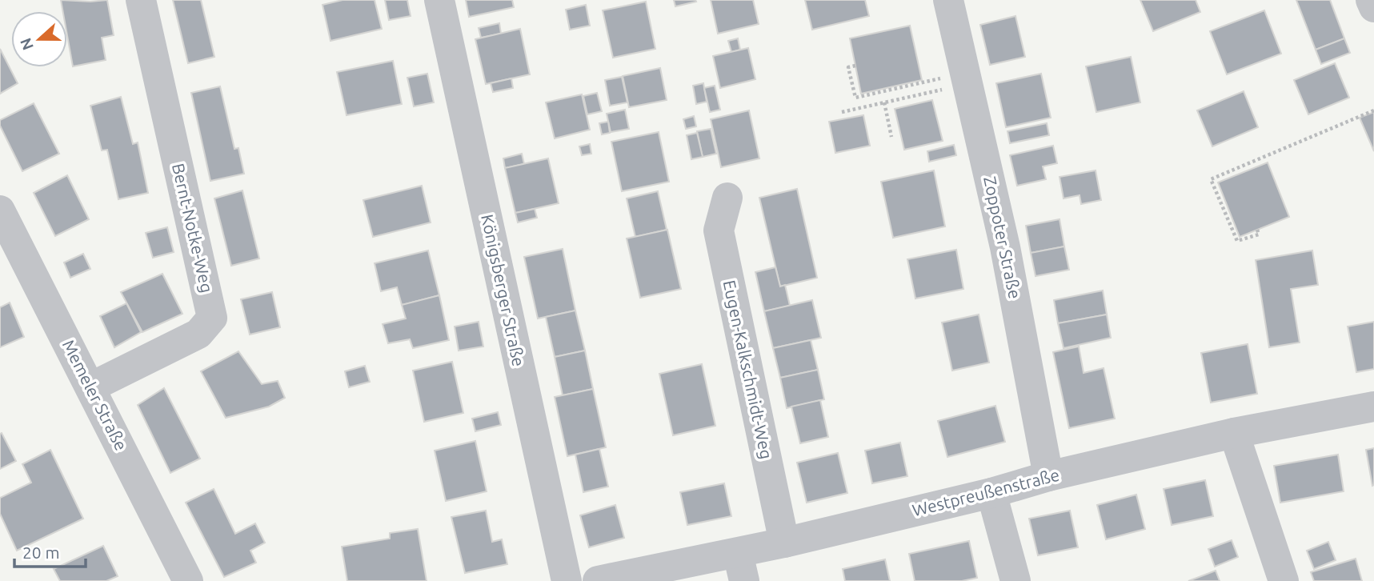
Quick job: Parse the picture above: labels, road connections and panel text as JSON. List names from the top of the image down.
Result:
{
  "streets": {
    "street": [
      "Bernt-Notke-Weg",
      "Zoppoter Straße",
      "Königsberger Straße",
      "Eugen-Kalkschmidt-Weg",
      "Memeler Straße",
      "Westpreußenstraße"
    ]
  },
  "crossings": [
    ["Bernt-Notke-Weg", "Memeler Straße"],
    ["Zoppoter Straße", "Westpreußenstraße"],
    ["Eugen-Kalkschmidt-Weg", "Westpreußenstraße"]
  ],
  "scale_bar": "20 m",
  "north": "left"
}
